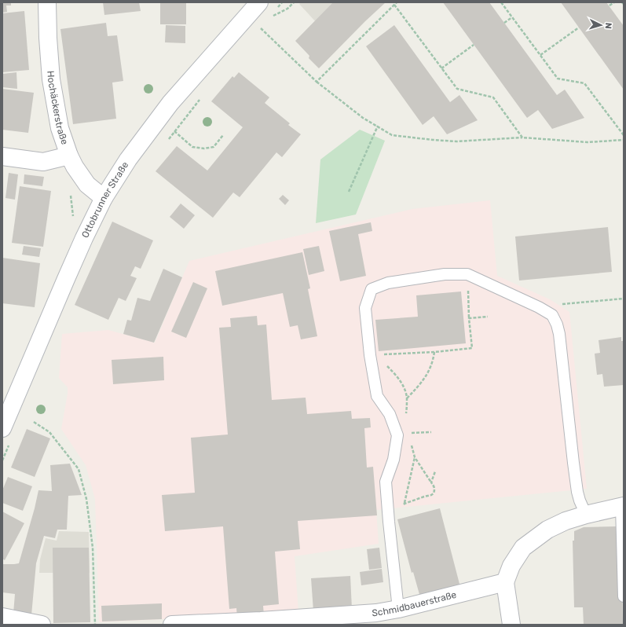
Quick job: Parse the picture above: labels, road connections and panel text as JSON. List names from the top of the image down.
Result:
{
  "streets": {
    "street": ["Hochäckerstraße", "Ottobrunner Straße", "Schmidbauerstraße"]
  },
  "crossings": [
    ["Hochäckerstraße", "Ottobrunner Straße"]
  ],
  "north": "right"
}
